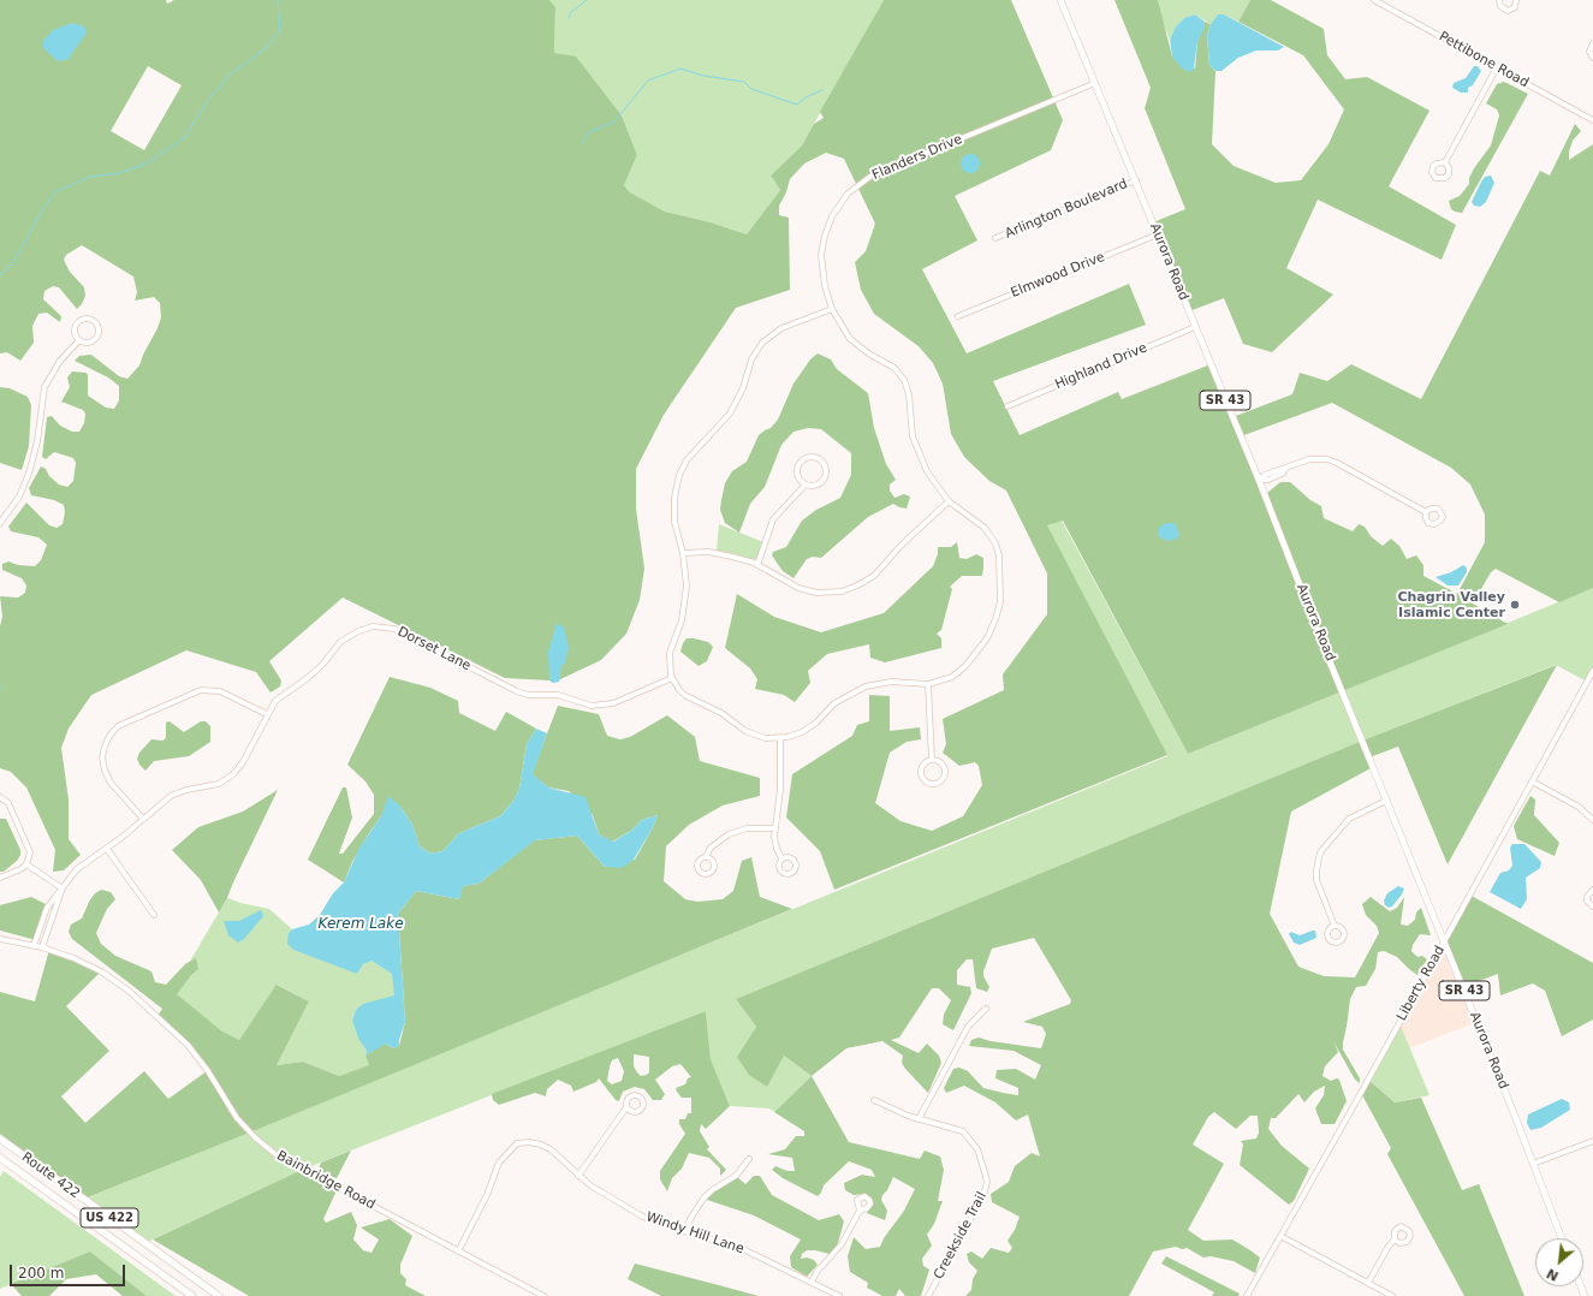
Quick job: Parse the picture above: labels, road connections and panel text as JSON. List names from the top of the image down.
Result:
{
  "streets": {
    "highway": ["Route 422", "US 422"],
    "main road": ["Aurora Road", "SR 43"],
    "street": [
      "Pettibone Road",
      "Flanders Drive",
      "Arlington Boulevard",
      "Elmwood Drive",
      "Highland Drive",
      "Dorset Lane",
      "Liberty Road",
      "Bainbridge Road",
      "Windy Hill Lane",
      "Creekside Trail"
    ]
  },
  "crossings": [
    ["Flanders Drive", "Aurora Road"],
    ["Flanders Drive", "Dorset Lane"],
    ["Arlington Boulevard", "Aurora Road"],
    ["Aurora Road", "Elmwood Drive"],
    ["Aurora Road", "Highland Drive"],
    ["Aurora Road", "Liberty Road"],
    ["Dorset Lane", "Bainbridge Road"],
    ["Bainbridge Road", "Windy Hill Lane"]
  ],
  "water": ["Kerem Lake"],
  "places": ["Chagrin Valley Islamic Center"],
  "scale_bar": "200 m",
  "north": "bottom left"
}
